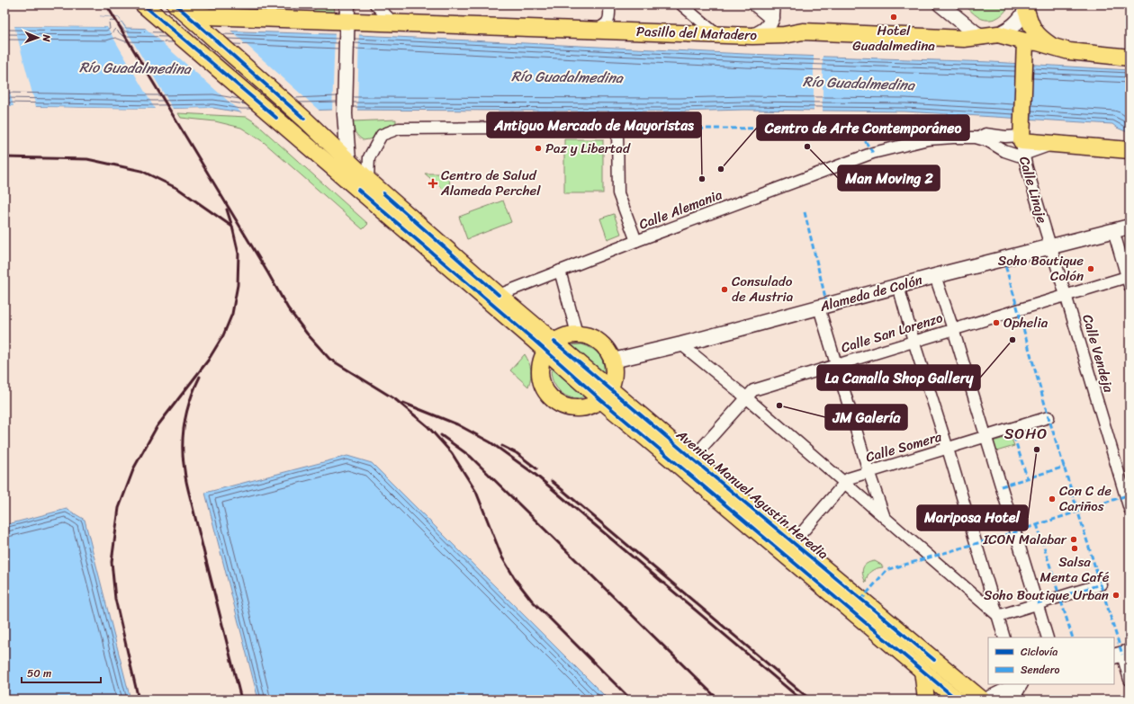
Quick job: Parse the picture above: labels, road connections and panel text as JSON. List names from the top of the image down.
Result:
{
  "streets": {
    "main road": ["Pasillo del Matadero", "Alameda de Colón", "Avenida Manuel Agustín Heredia"],
    "street": [
      "Calle Linaje",
      "Calle Alemania",
      "Calle San Lorenzo",
      "Calle Vendeja",
      "Calle Somera"
    ]
  },
  "crossings": [
    ["Pasillo del Matadero", "Avenida Manuel Agustín Heredia"],
    ["Calle Linaje", "Alameda de Colón"],
    ["Calle Linaje", "Calle Vendeja"],
    ["Calle Alemania", "Avenida Manuel Agustín Heredia"],
    ["Alameda de Colón", "Calle Vendeja"],
    ["Calle San Lorenzo", "Calle Vendeja"],
    ["Calle San Lorenzo", "Avenida Manuel Agustín Heredia"],
    ["Calle Somera", "Avenida Manuel Agustín Heredia"]
  ],
  "districts": ["SOHO"],
  "water": ["Río Guadalmedina"],
  "places": {
    "other": [
      "Hotel Guadalmedina",
      "Man Moving 2",
      "Paz y Libertad",
      "Centro de Arte Contemporáneo",
      "Antiguo Mercado de Mayoristas",
      "Soho Boutique Colón",
      "Consulado de Austria",
      "Ophelia",
      "La Canalla Shop Gallery",
      "JM Galería",
      "Mariposa Hotel",
      "Con C de Cariños",
      "ICON Malabar",
      "Salsa Menta Café",
      "Soho Boutique Urban"
    ],
    "health": ["Centro de Salud Alameda Perchel"]
  },
  "legend": ["Ciclovía", "Sendero"],
  "scale_bar": "50 m",
  "north": "right"
}
